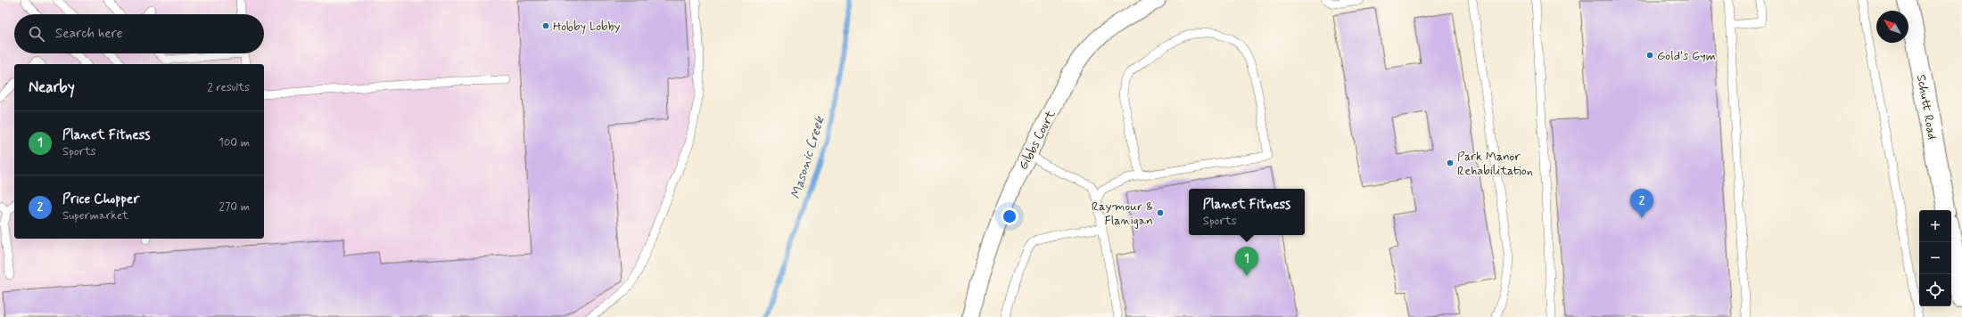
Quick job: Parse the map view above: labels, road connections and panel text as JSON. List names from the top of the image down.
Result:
{
  "streets": {
    "street": ["Schutt Road", "Gibbs Court"]
  },
  "water": ["Masonic Creek"],
  "places": [
    "Hobby Lobby",
    "Gold's Gym",
    "Park Manor Rehabilitation",
    "Raymour & Flanigan"
  ],
  "north": "top left",
  "page": {
    "search": "Search here",
    "heading": ["Nearby", "2 results"],
    "list": [
      {
        "mark": "1",
        "name": "Planet Fitness",
        "note": "Sports",
        "value": "100 m"
      },
      {
        "mark": "2",
        "name": "Price Chopper",
        "note": "Supermarket",
        "value": "270 m"
      }
    ],
    "popup": ["Planet Fitness", "Sports"],
    "pins": ["2", "1"],
    "map_buttons": ["+", "−"]
  }
}
